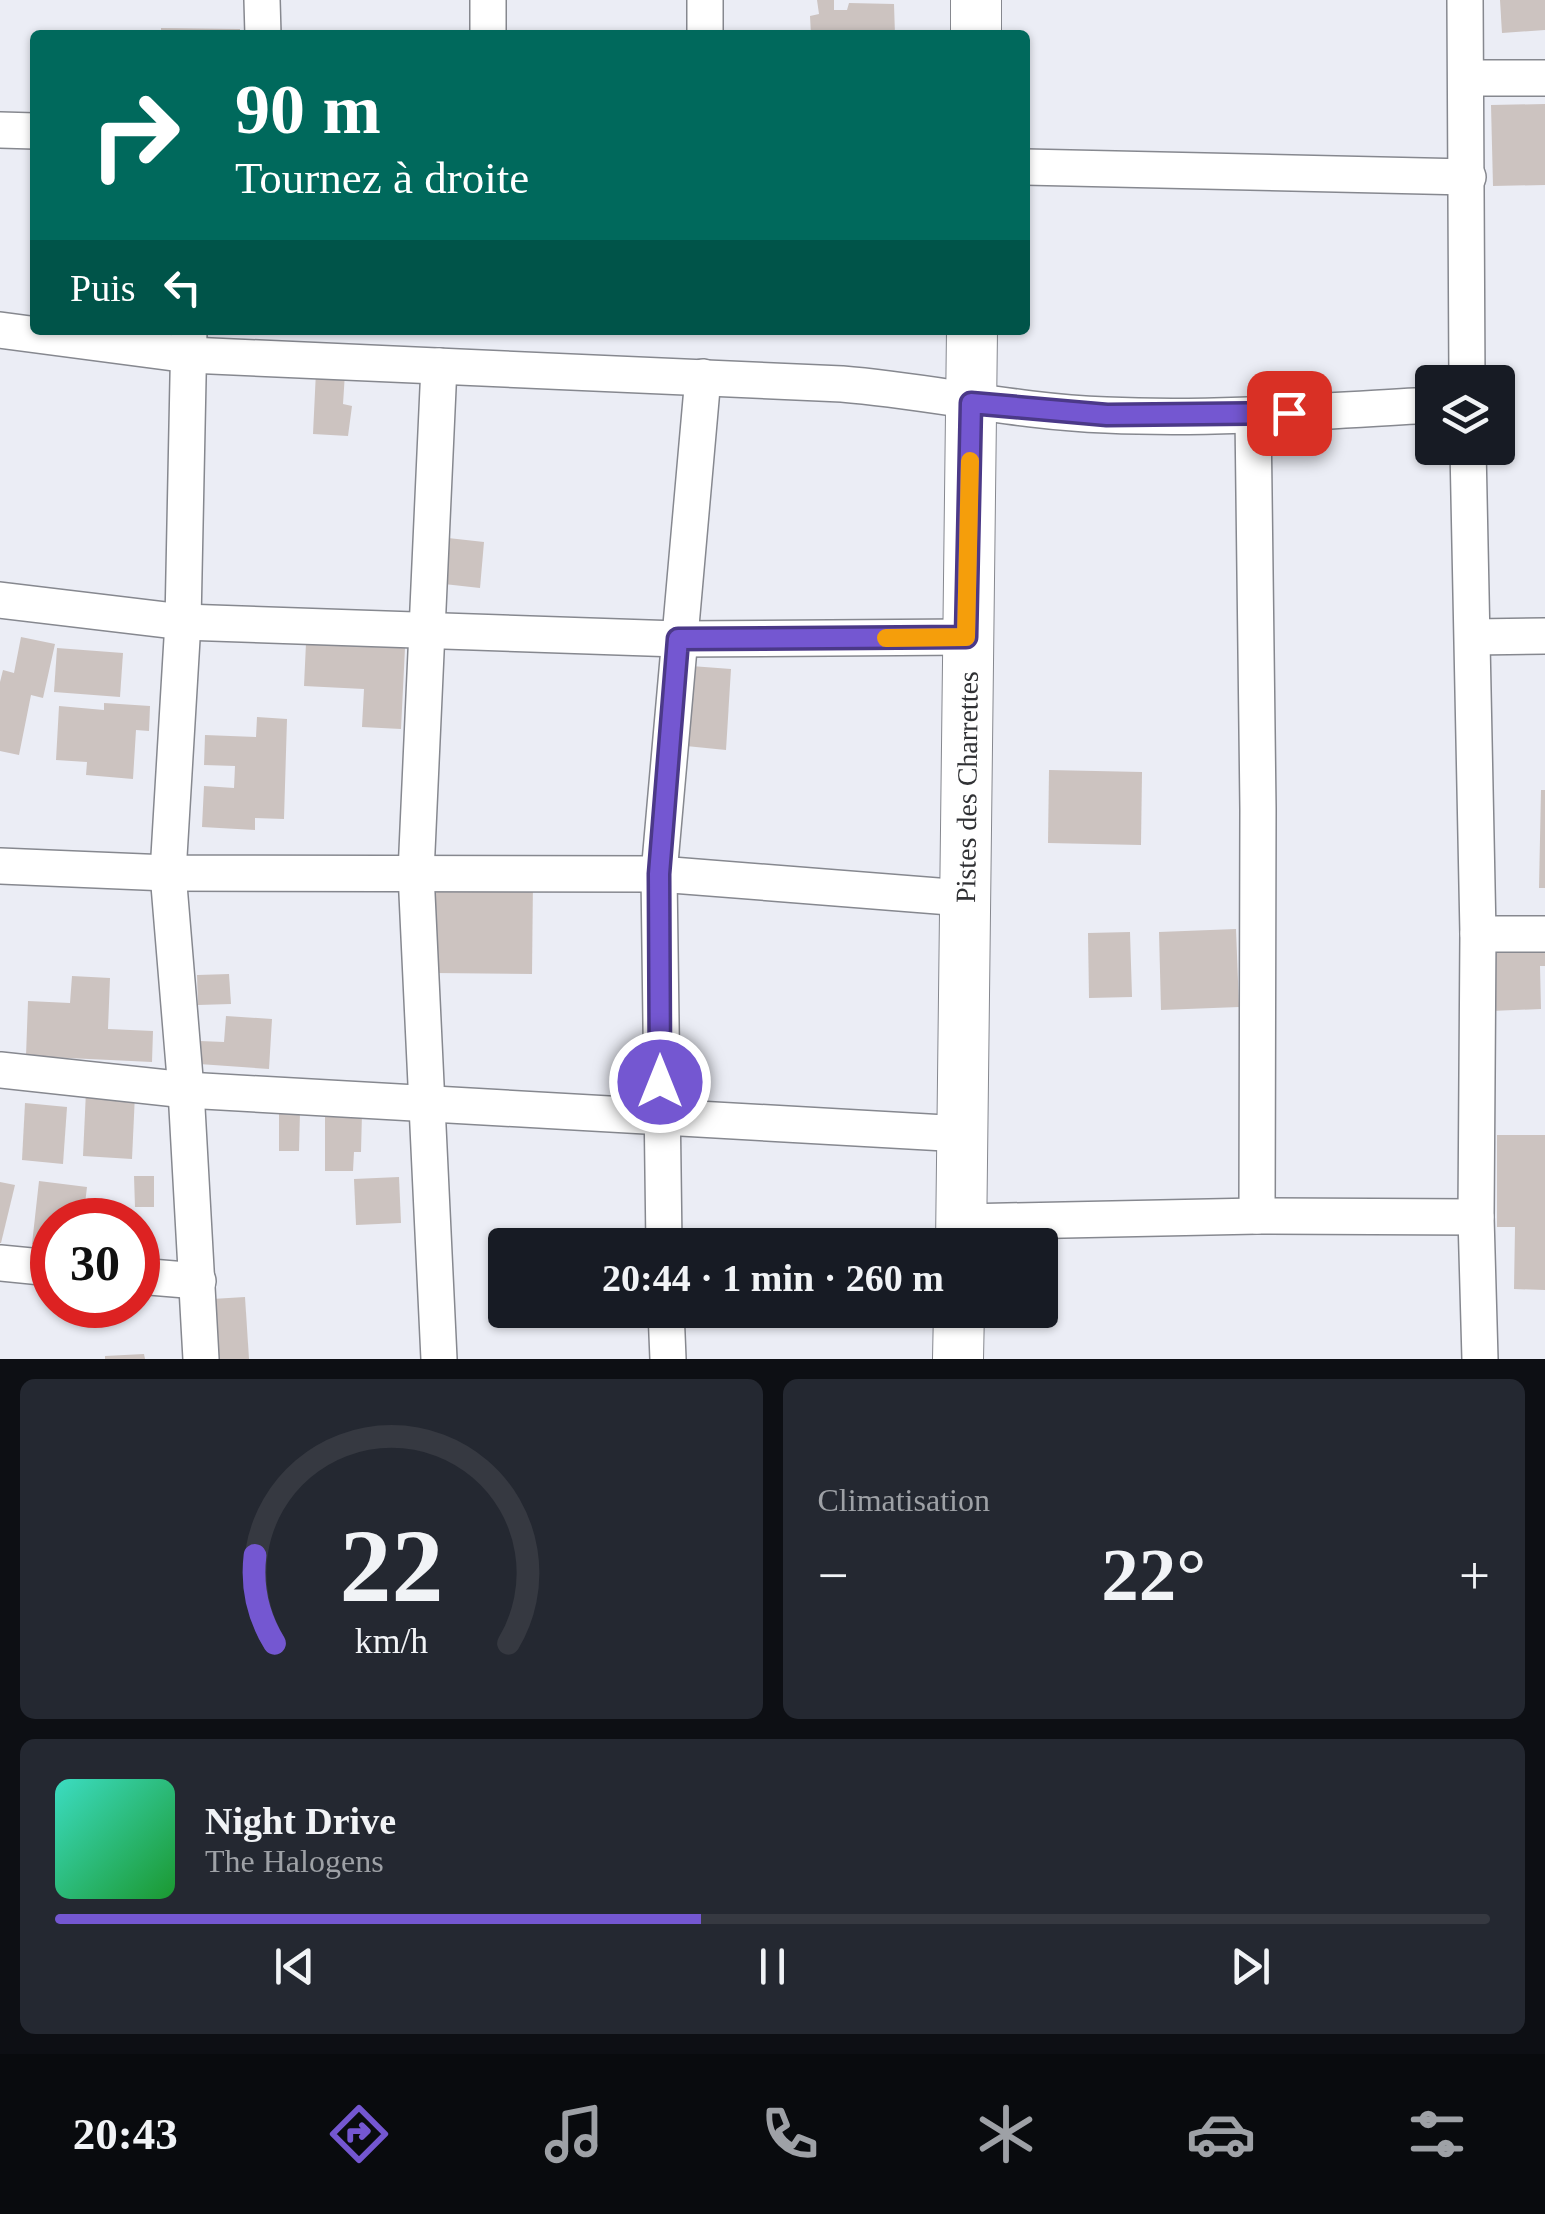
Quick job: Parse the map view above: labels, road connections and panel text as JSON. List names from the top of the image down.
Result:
{
  "streets": {
    "main road": ["Pistes des Charrettes"]
  },
  "page": {
    "turn": ["90 m", "Tournez à droite"],
    "then": "Puis",
    "limit": "30",
    "trip": "20:44 · 1 min · 260 m",
    "tile": "Climatisation",
    "heat": ["−", "22°", "+"],
    "song": ["Night Drive", "The Halogens"],
    "tabs": "20:43",
    "gauge": ["22", "km/h"]
  }
}
